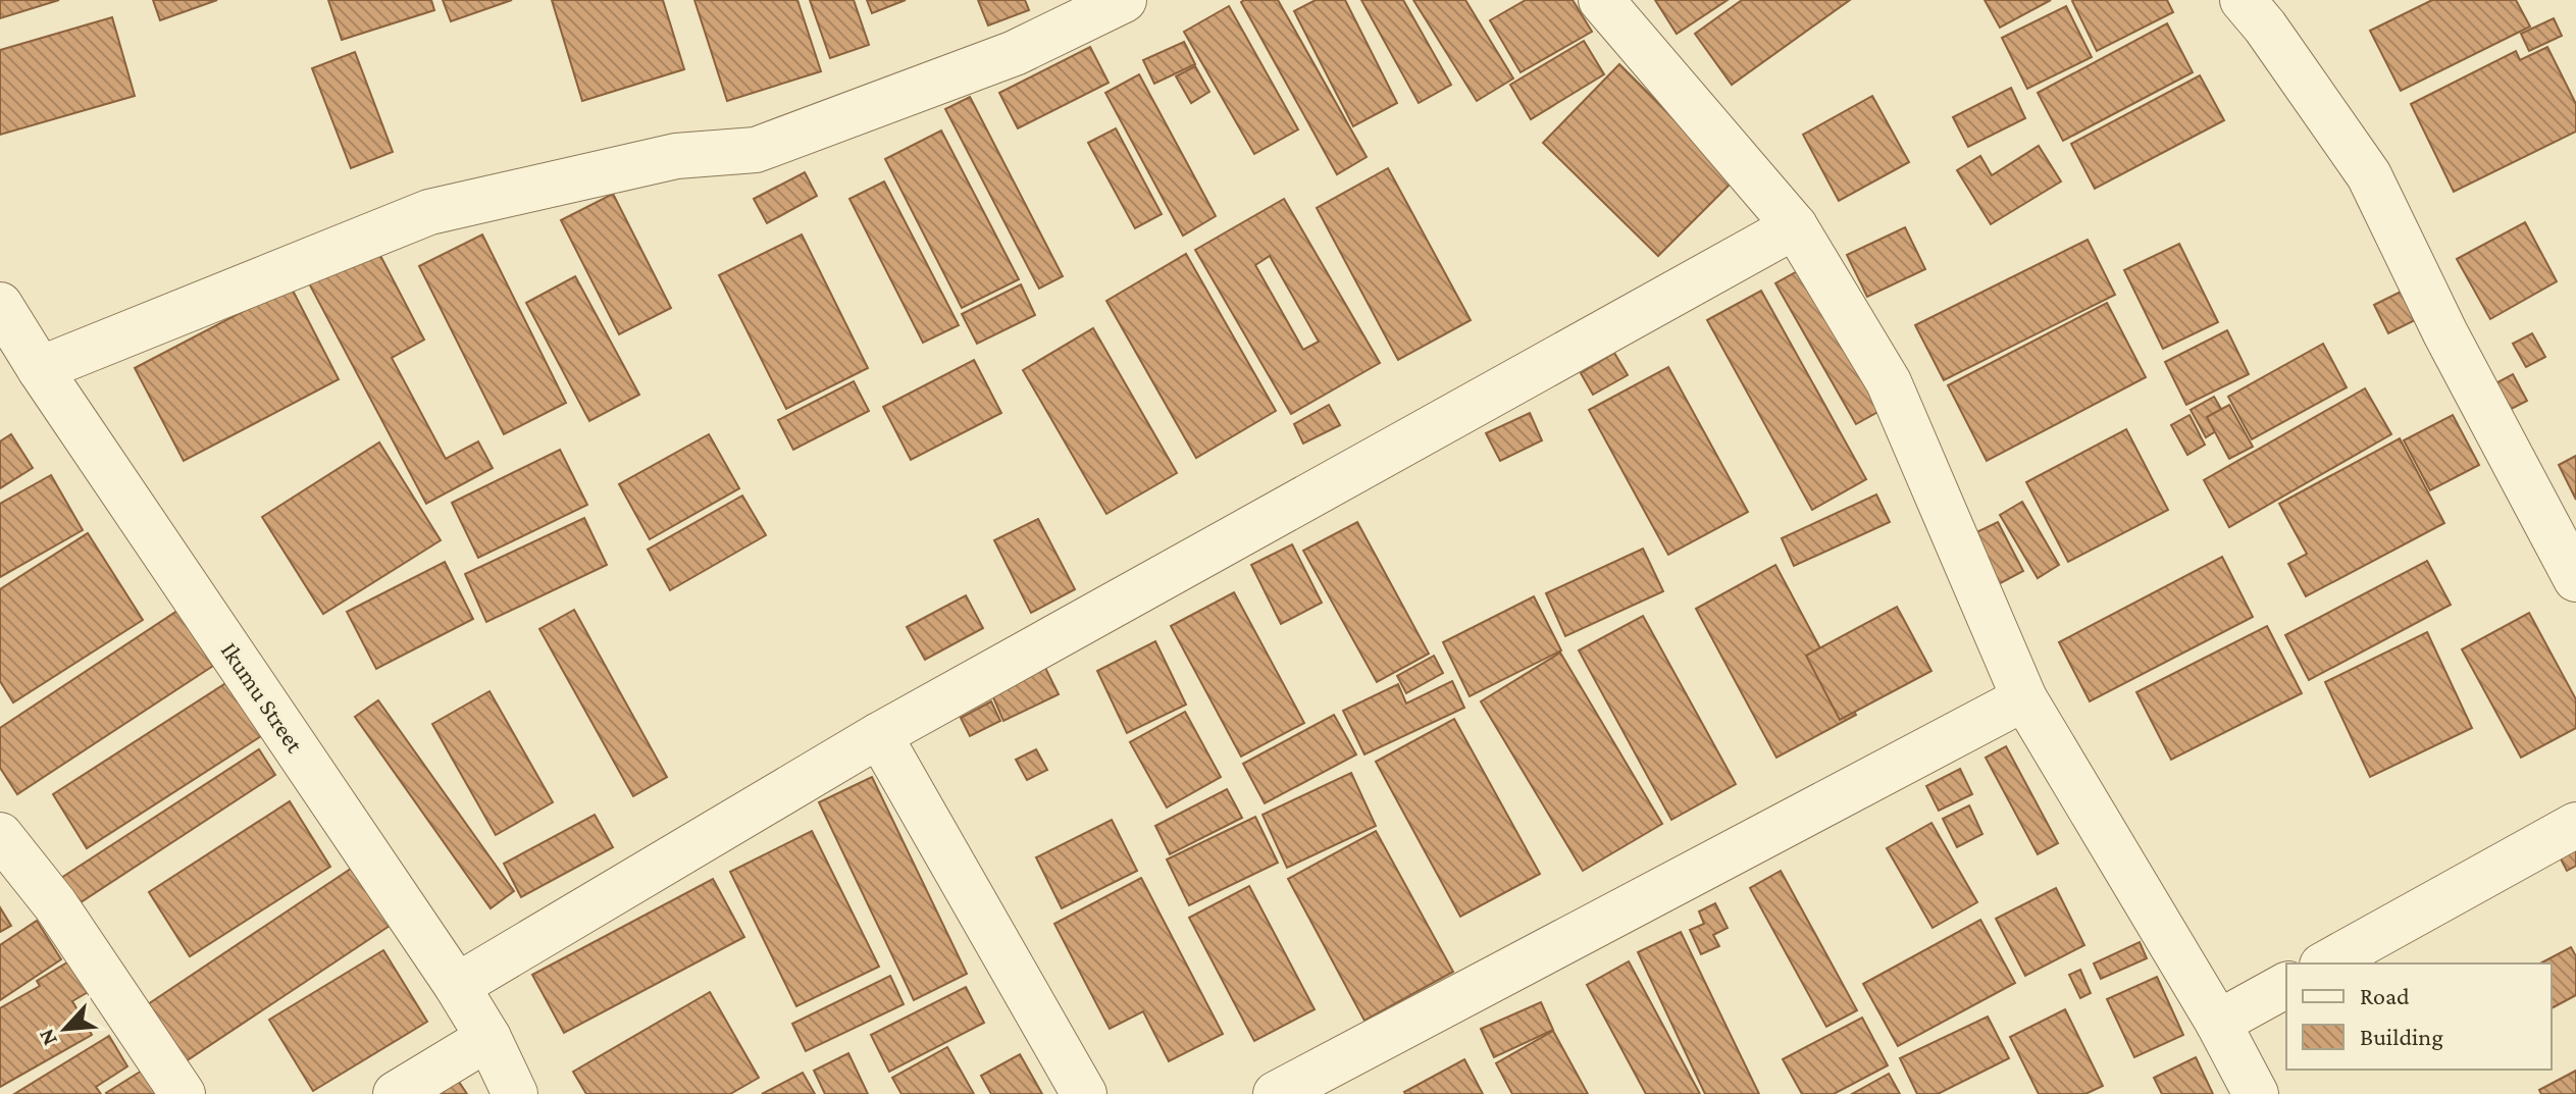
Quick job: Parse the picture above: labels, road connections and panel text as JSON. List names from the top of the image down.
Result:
{
  "streets": {
    "street": ["Ikumu Street"]
  },
  "legend": ["Road", "Building"],
  "north": "bottom left"
}
